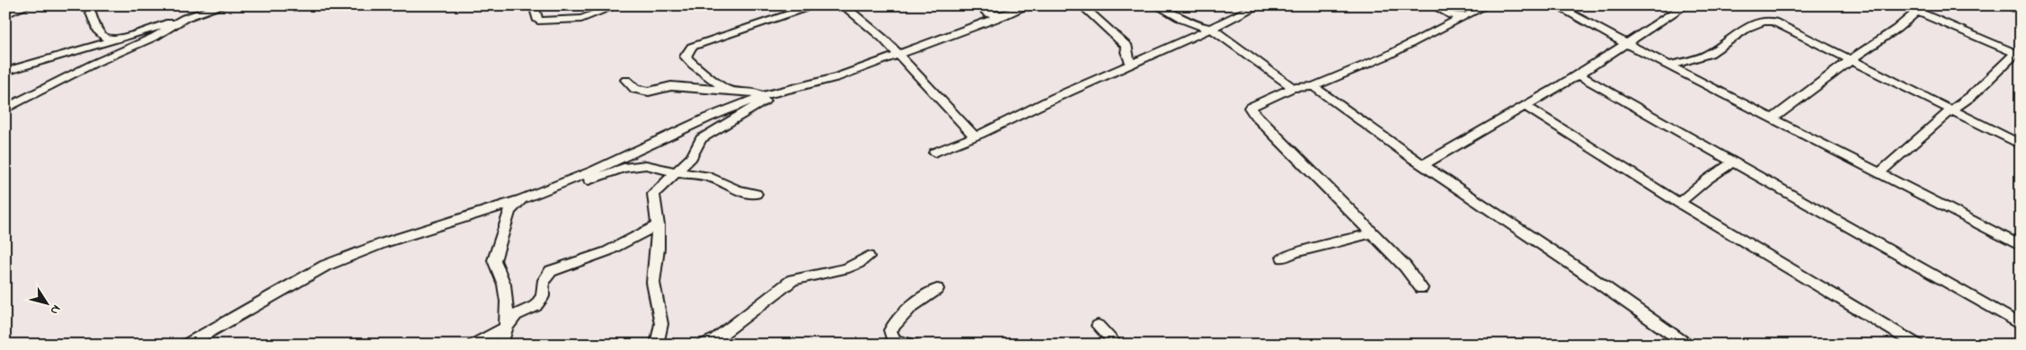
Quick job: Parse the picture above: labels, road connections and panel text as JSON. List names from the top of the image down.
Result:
{
  "north": "bottom right"
}
